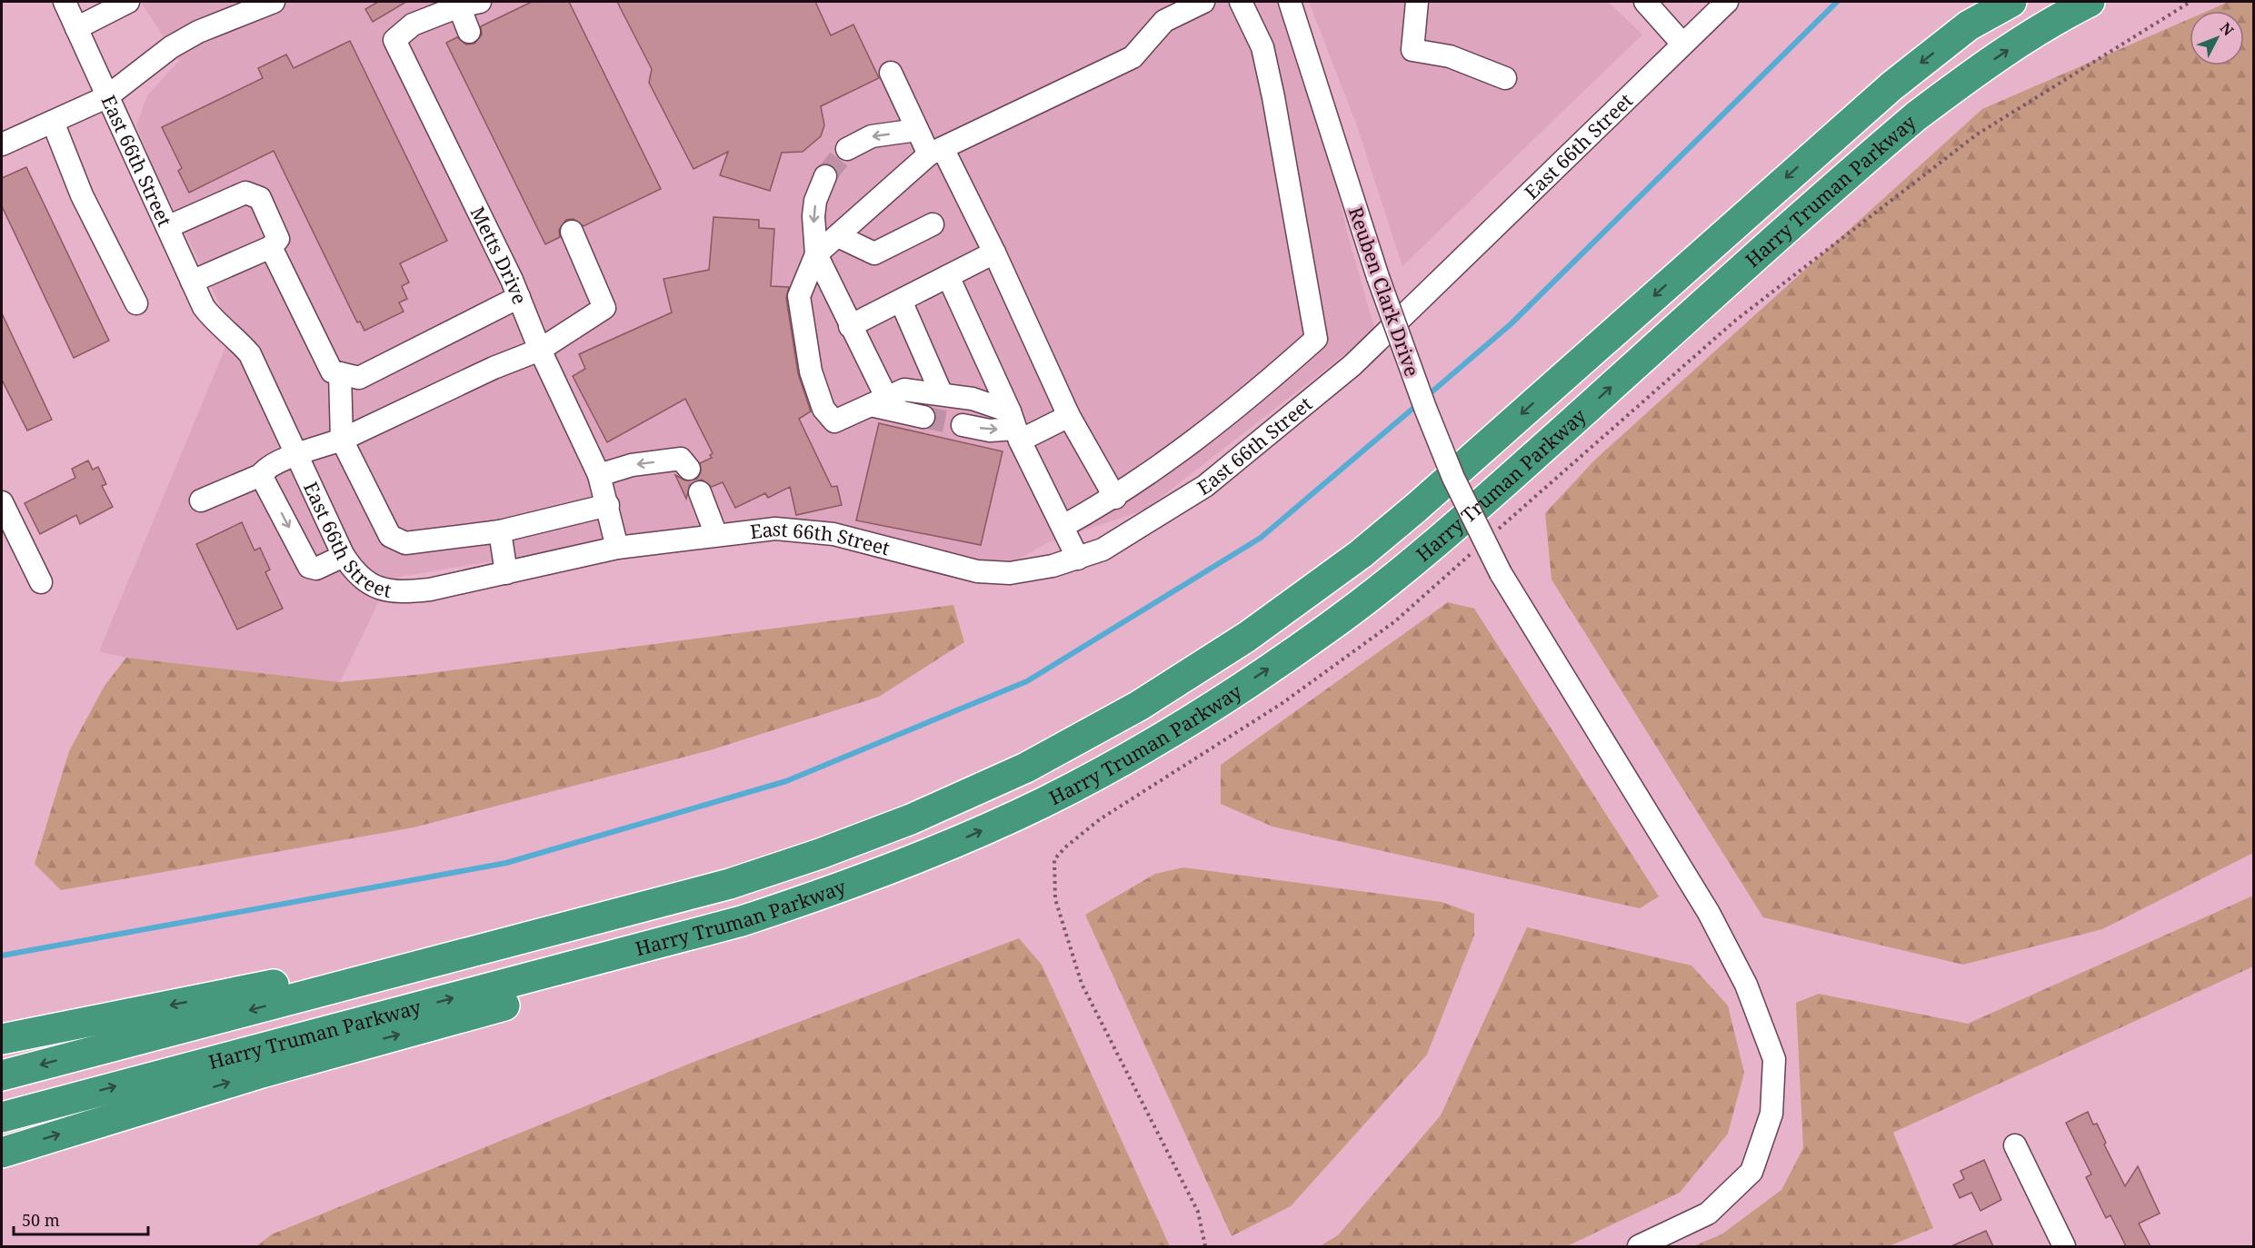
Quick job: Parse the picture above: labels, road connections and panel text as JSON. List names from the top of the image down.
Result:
{
  "streets": {
    "highway": ["Harry Truman Parkway"],
    "street": ["East 66th Street", "Metts Drive", "Reuben Clark Drive"]
  },
  "crossings": [
    ["East 66th Street", "Metts Drive"]
  ],
  "scale_bar": "50 m",
  "north": "top right"
}
